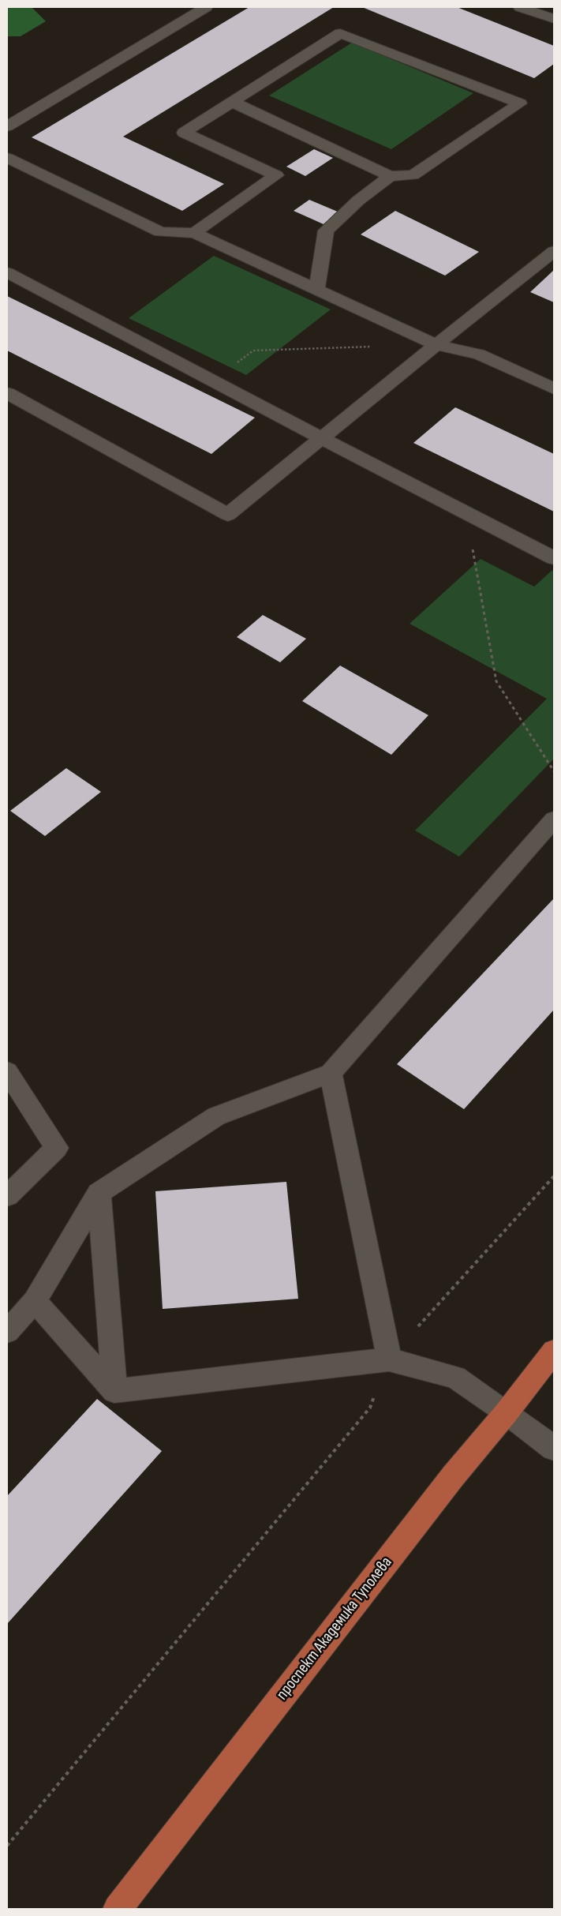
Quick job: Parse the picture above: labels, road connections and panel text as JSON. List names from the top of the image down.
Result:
{
  "streets": {
    "main road": ["проспект Академика Туполева"]
  }
}
